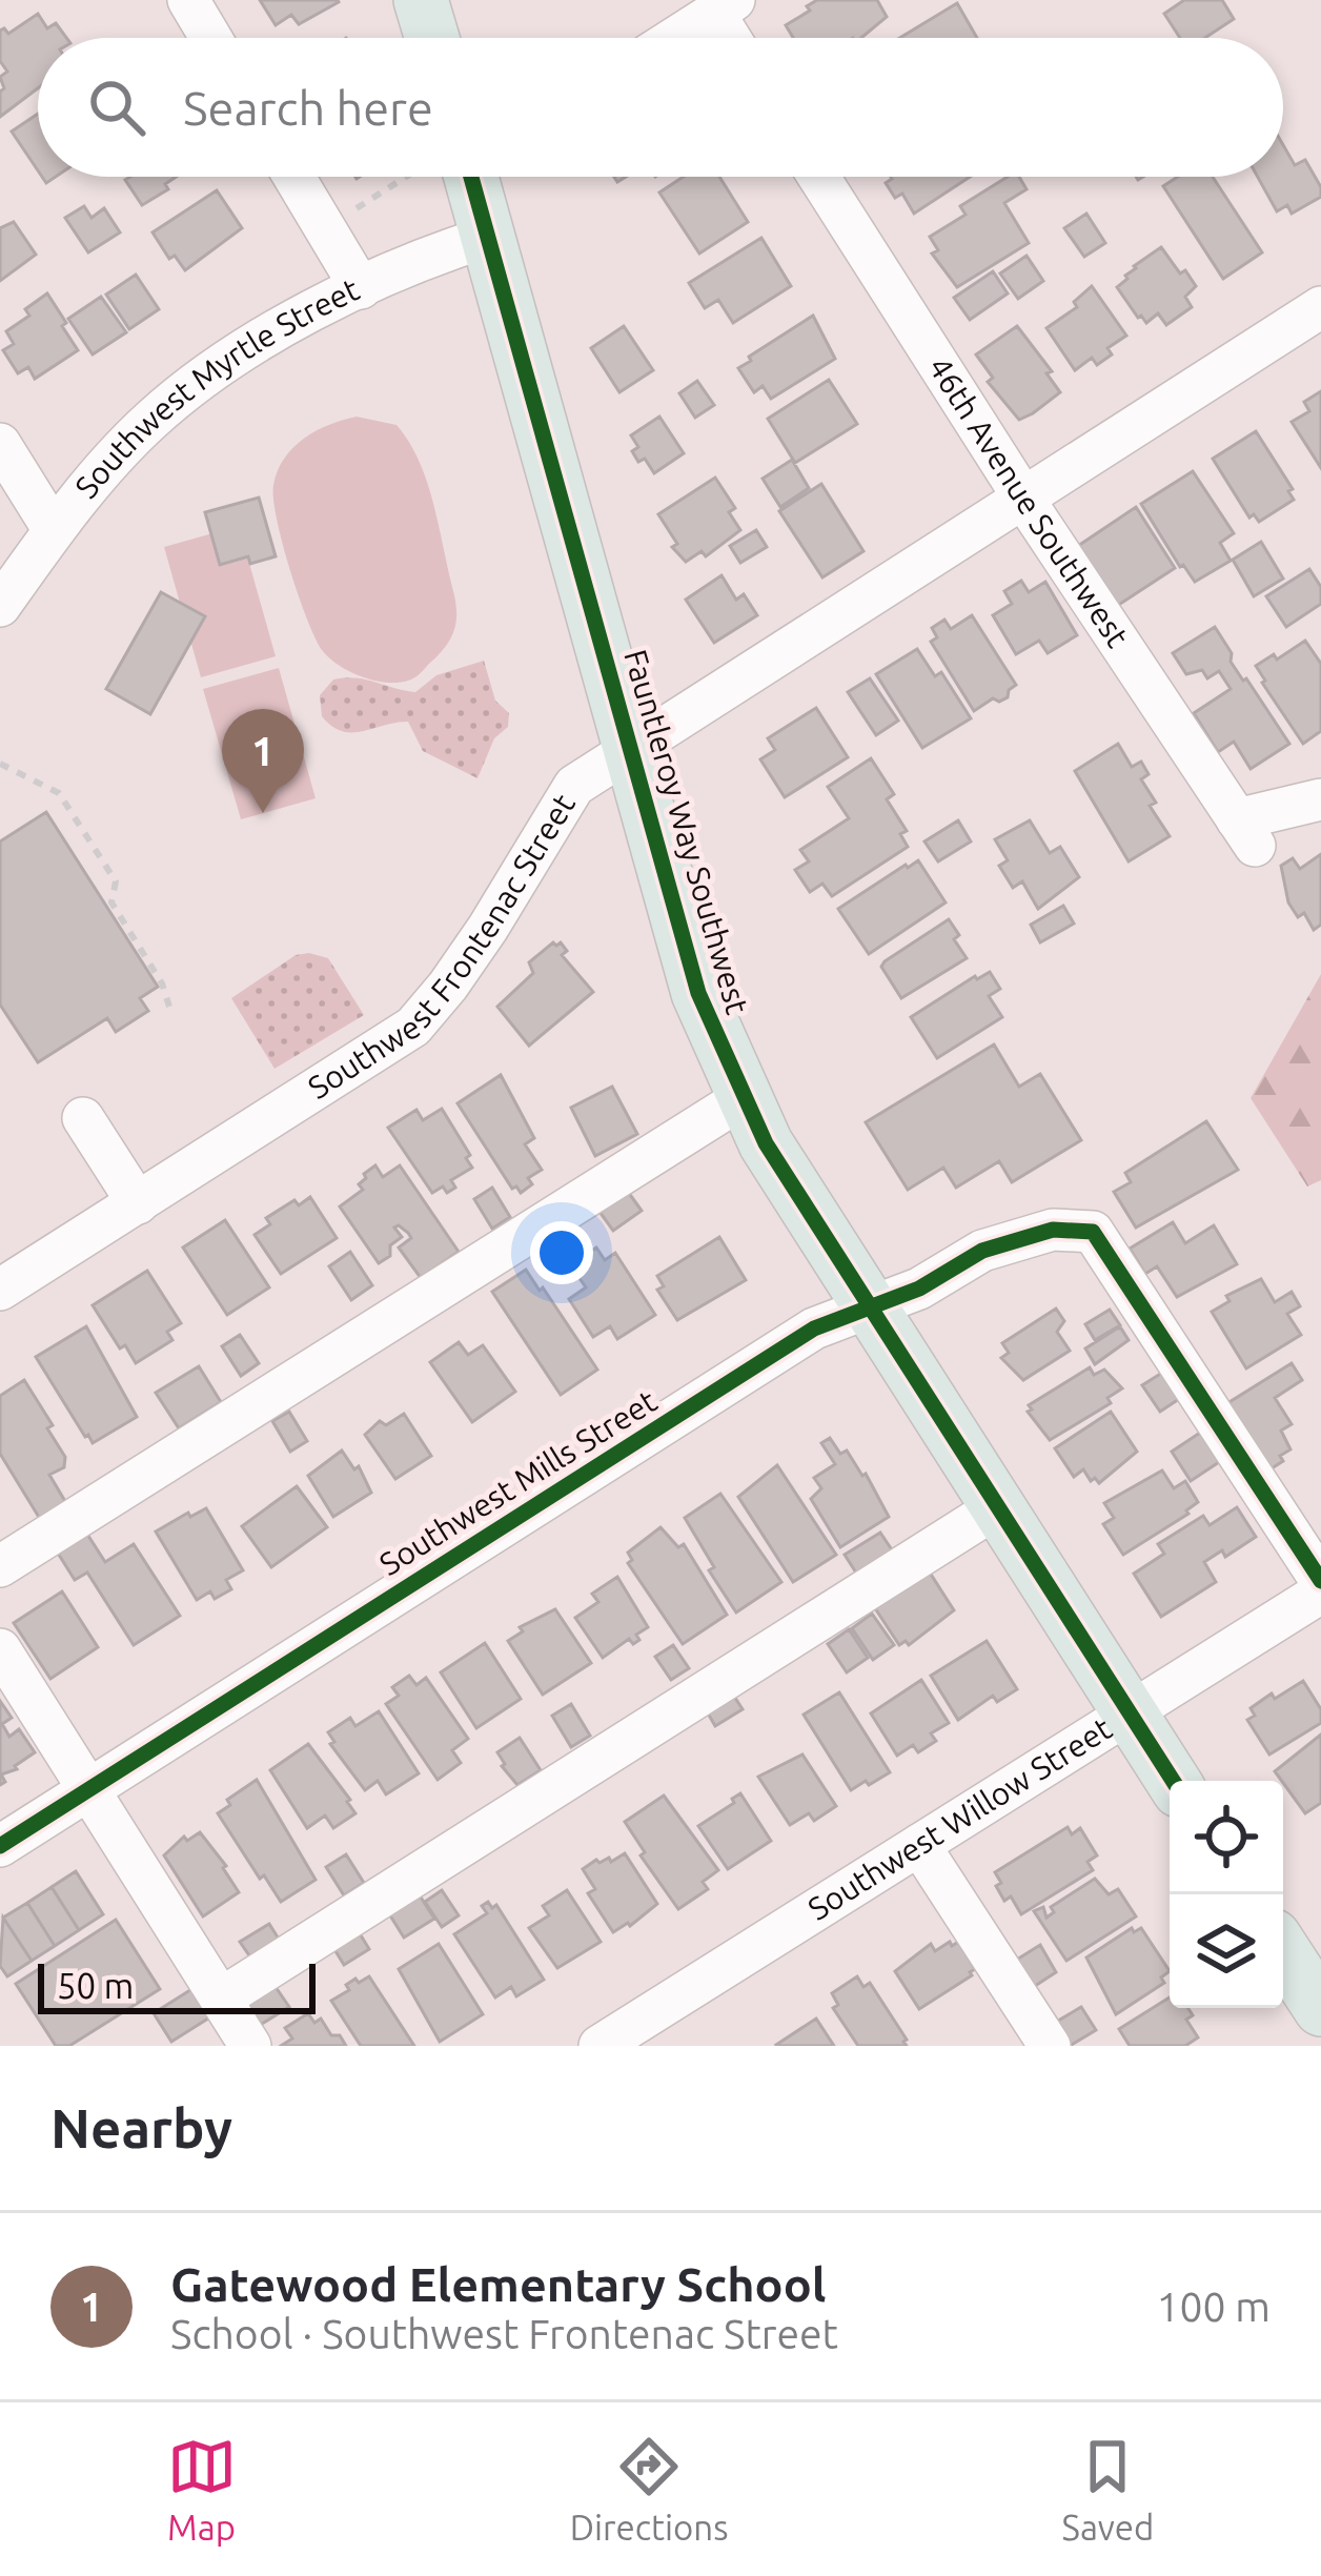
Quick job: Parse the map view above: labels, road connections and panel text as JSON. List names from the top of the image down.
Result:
{
  "streets": {
    "main road": ["Fauntleroy Way Southwest"],
    "street": [
      "Southwest Myrtle Street",
      "46th Avenue Southwest",
      "Southwest Frontenac Street",
      "Southwest Mills Street",
      "Southwest Willow Street"
    ]
  },
  "crossings": [
    ["Southwest Myrtle Street", "Fauntleroy Way Southwest"],
    ["46th Avenue Southwest", "Southwest Frontenac Street"],
    ["Fauntleroy Way Southwest", "Southwest Frontenac Street"],
    ["Fauntleroy Way Southwest", "Southwest Mills Street"],
    ["Fauntleroy Way Southwest", "Southwest Willow Street"]
  ],
  "scale_bar": "50 m",
  "page": {
    "search": "Search here",
    "pins": "1",
    "scale": "50 m",
    "heading": "Nearby",
    "list": [
      {
        "mark": "1",
        "name": "Gatewood Elementary School",
        "note": "School · Southwest Frontenac Street",
        "value": "100 m"
      }
    ],
    "nav": ["Map", "Directions", "Saved"]
  }
}
